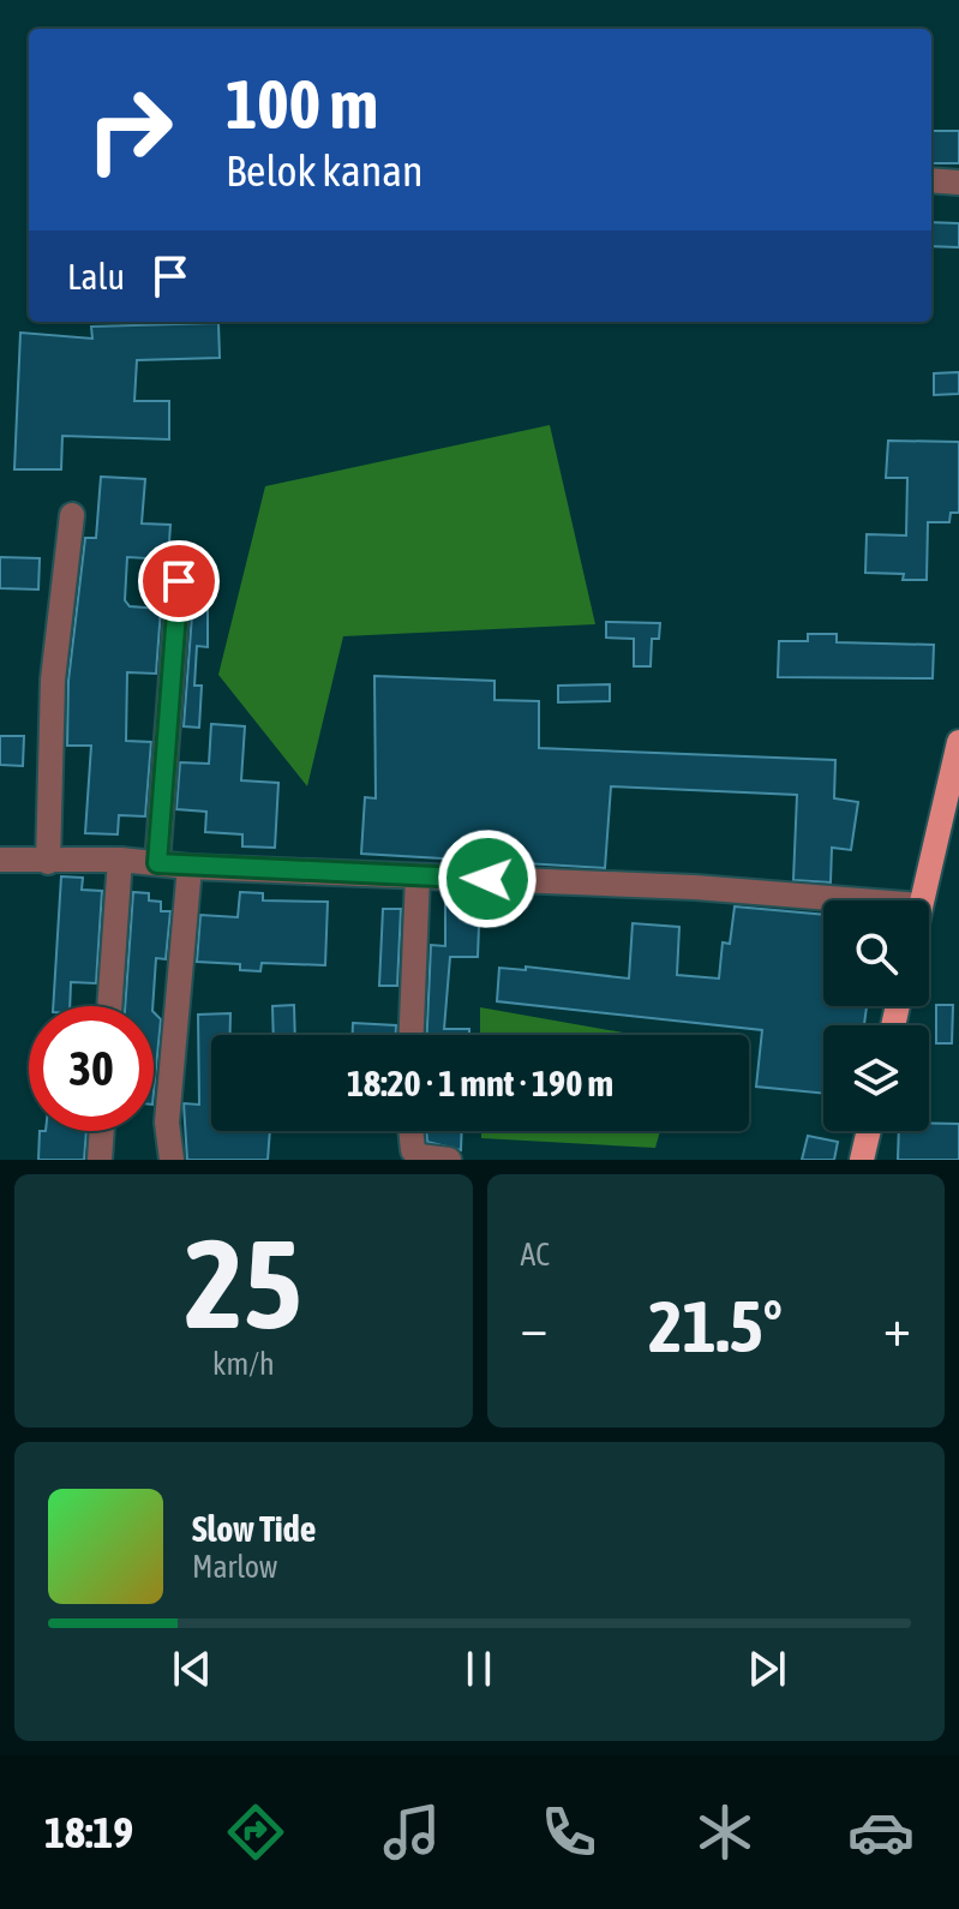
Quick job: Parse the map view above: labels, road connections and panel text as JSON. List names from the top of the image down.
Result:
{
  "page": {
    "turn": ["100 m", "Belok kanan"],
    "then": "Lalu",
    "limit": "30",
    "trip": "18:20 · 1 mnt · 190 m",
    "tile": [
      ["25", "km/h"],
      "AC"
    ],
    "heat": ["−", "21.5°", "+"],
    "song": ["Slow Tide", "Marlow"],
    "tabs": "18:19"
  }
}
